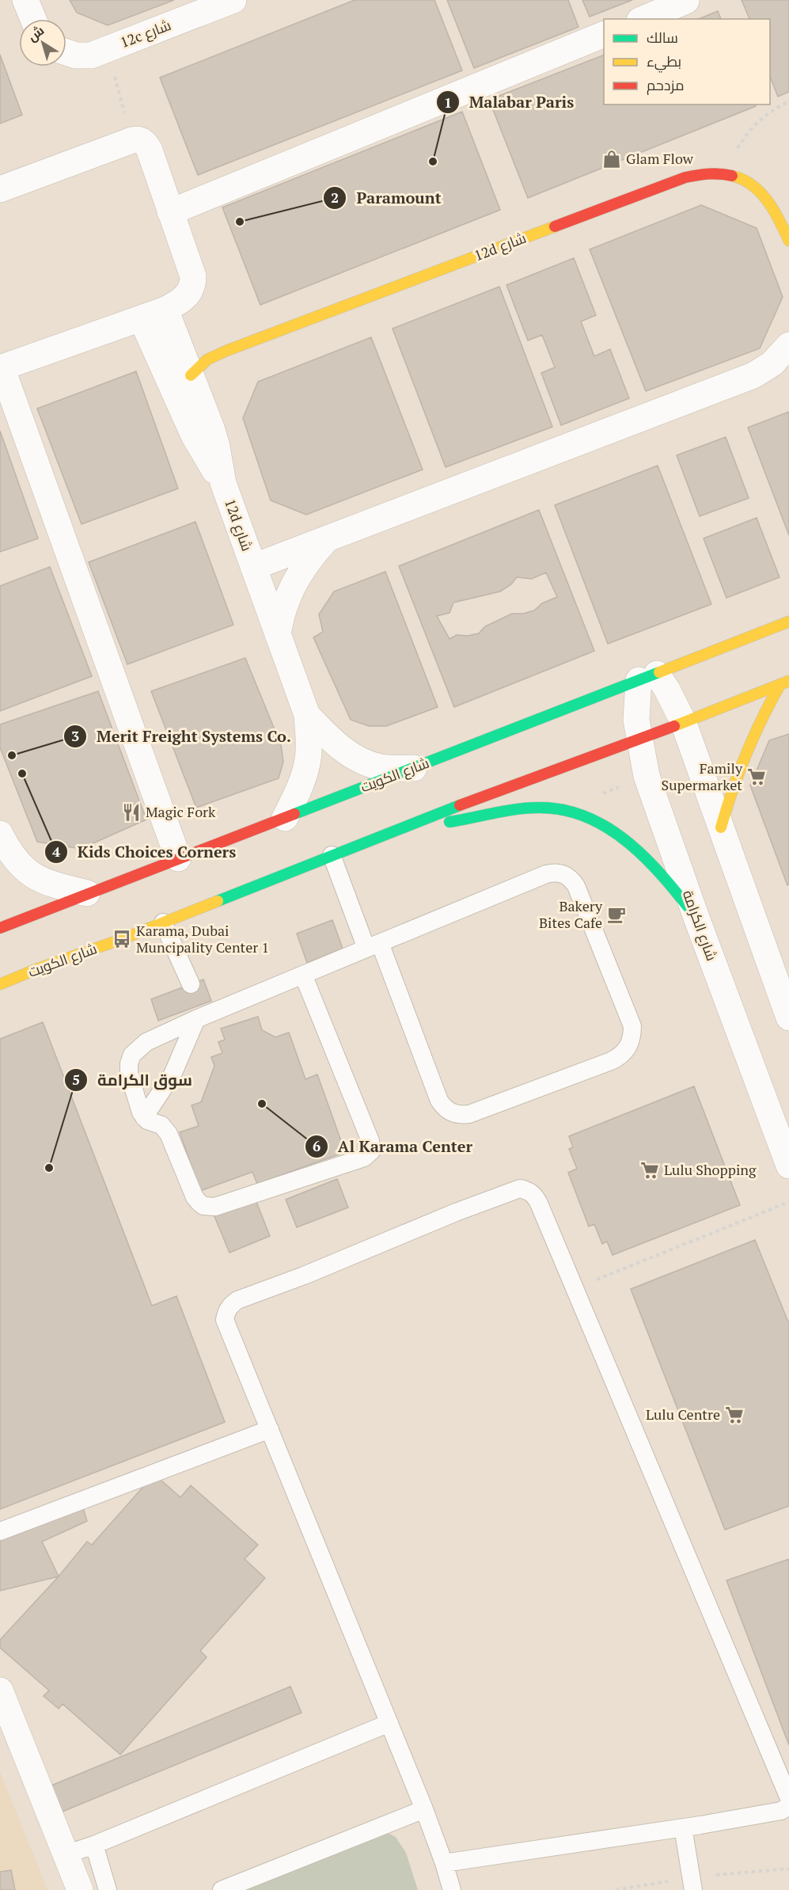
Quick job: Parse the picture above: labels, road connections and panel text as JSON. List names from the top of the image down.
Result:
{
  "streets": {
    "main road": ["12d شارع", "شارع الكويت"],
    "street": ["12c شارع", "شارع الكرامة"]
  },
  "crossings": [
    ["12d شارع", "شارع الكويت"],
    ["شارع الكويت", "شارع الكرامة"]
  ],
  "places": {
    "shop": ["Glam Flow"],
    "other": [
      "Malabar Paris",
      "Paramount",
      "Merit Freight Systems Co.",
      "Kids Choices Corners",
      "Al Karama Center",
      "سوق الكرامة"
    ],
    "supermarket": ["Family Supermarket", "Lulu Shopping", "Lulu Centre"],
    "restaurant": ["Magic Fork"],
    "cafe": ["Bakery Bites Cafe"],
    "bus stop": ["Karama, Dubai Muncipality Center 1"]
  },
  "legend": ["سالك", "بطيء", "مزدحم"],
  "north": "top left"
}
